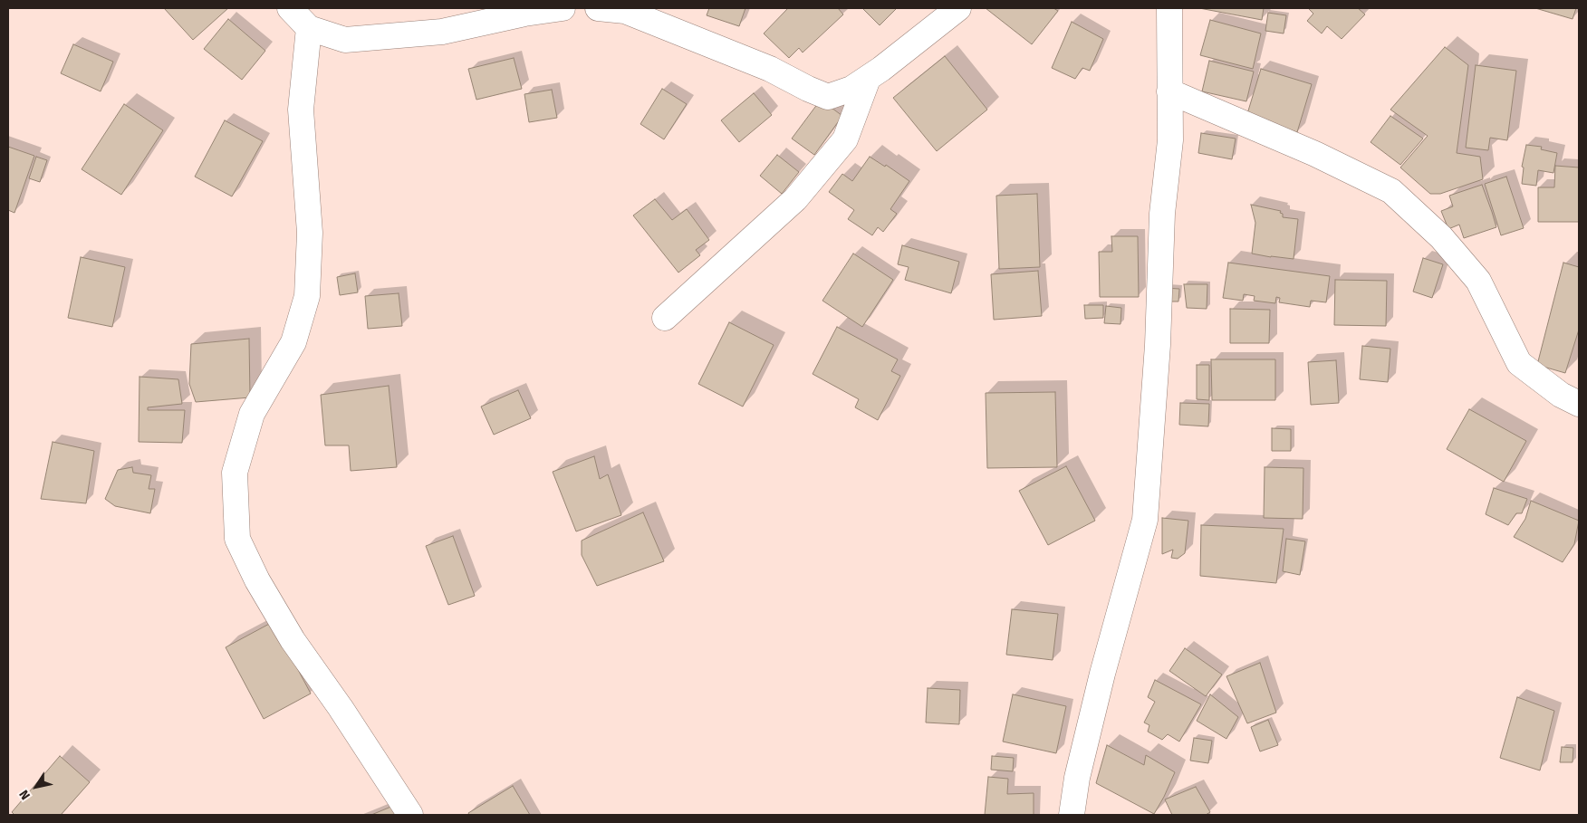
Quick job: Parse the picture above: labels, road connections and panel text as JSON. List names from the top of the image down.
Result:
{
  "north": "bottom left"
}
